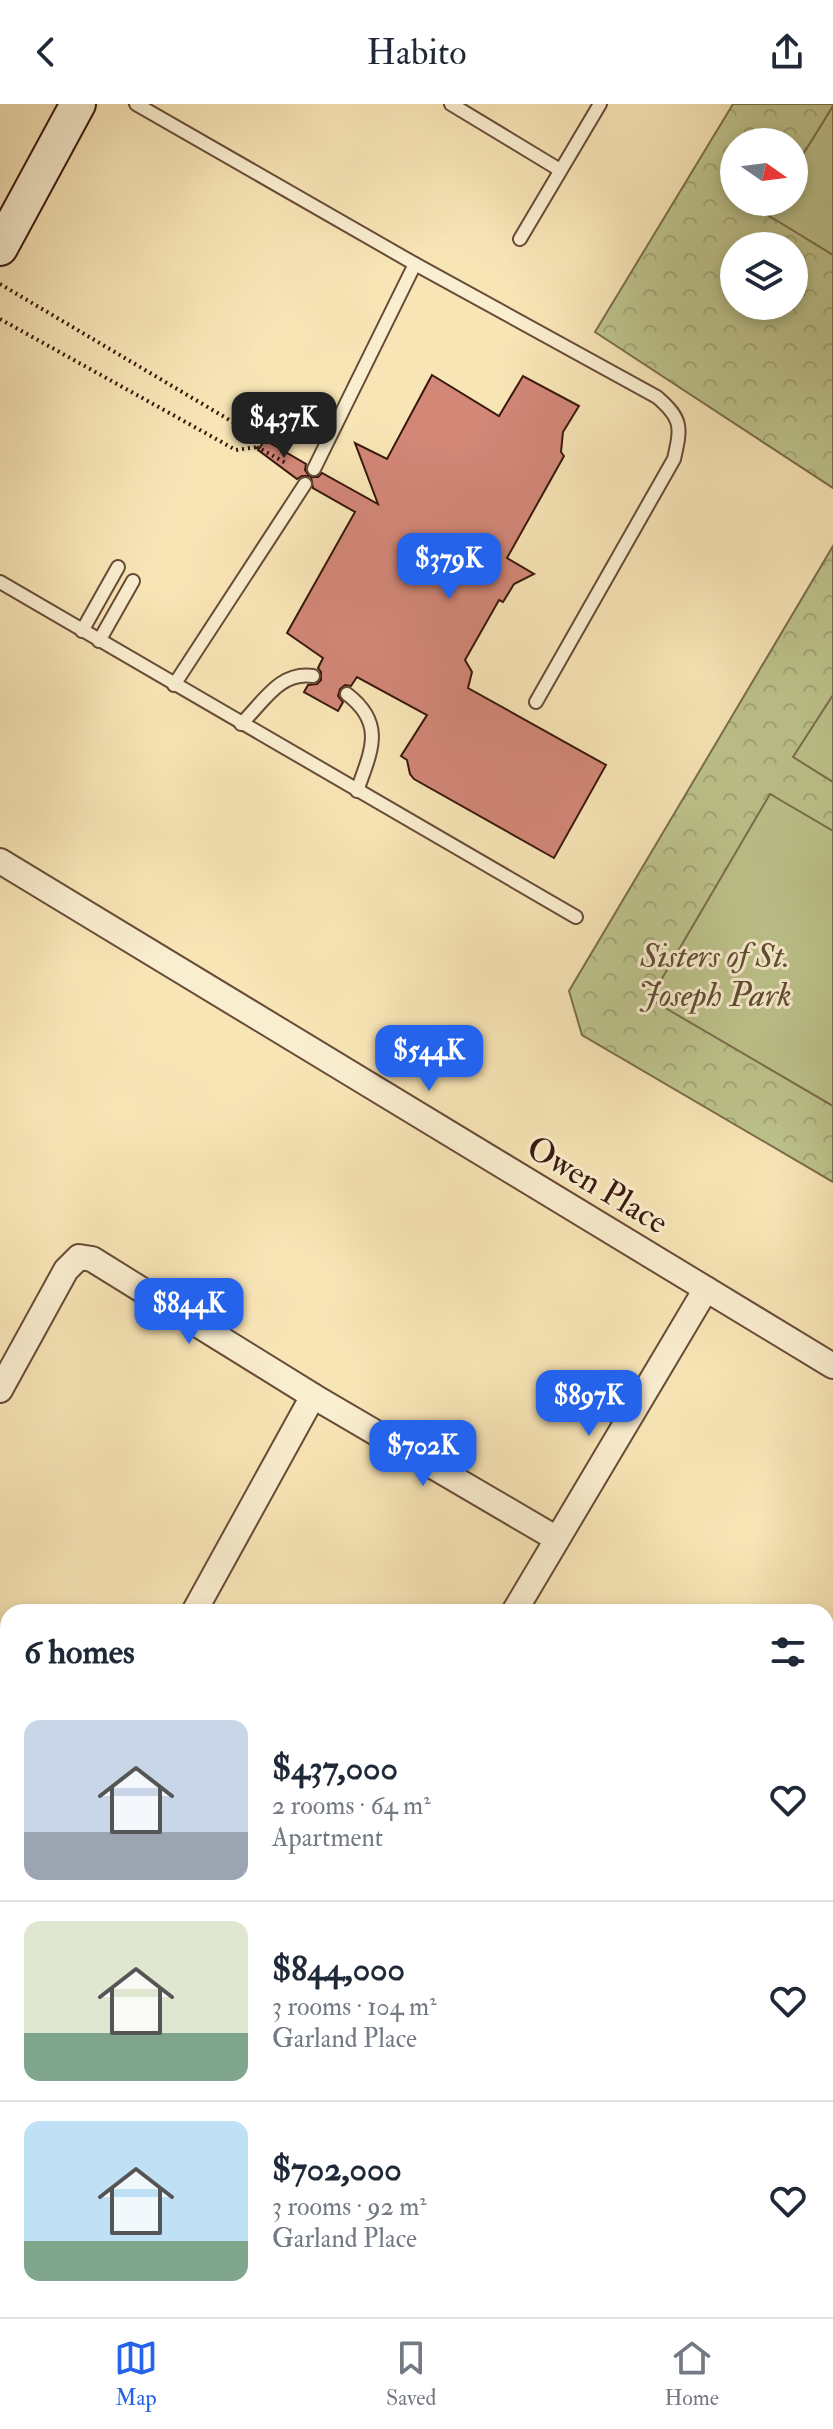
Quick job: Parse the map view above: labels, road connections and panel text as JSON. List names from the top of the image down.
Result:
{
  "streets": {
    "street": ["Owen Place"]
  },
  "parks": ["Sisters of St. Joseph Park"],
  "north": "right",
  "page": {
    "header": "Habito",
    "price": [
      "$437K",
      "$379K",
      "$544K",
      "$844K",
      "$897K",
      "$702K"
    ],
    "heading": "6 homes",
    "list": [
      {
        "name": "$437,000",
        "note": "2 rooms · 64 m² · Apartment"
      },
      {
        "name": "$844,000",
        "note": "3 rooms · 104 m² · Garland Place"
      },
      {
        "name": "$702,000",
        "note": "3 rooms · 92 m² · Garland Place"
      }
    ],
    "tabs": ["Map", "Saved", "Home"]
  }
}
